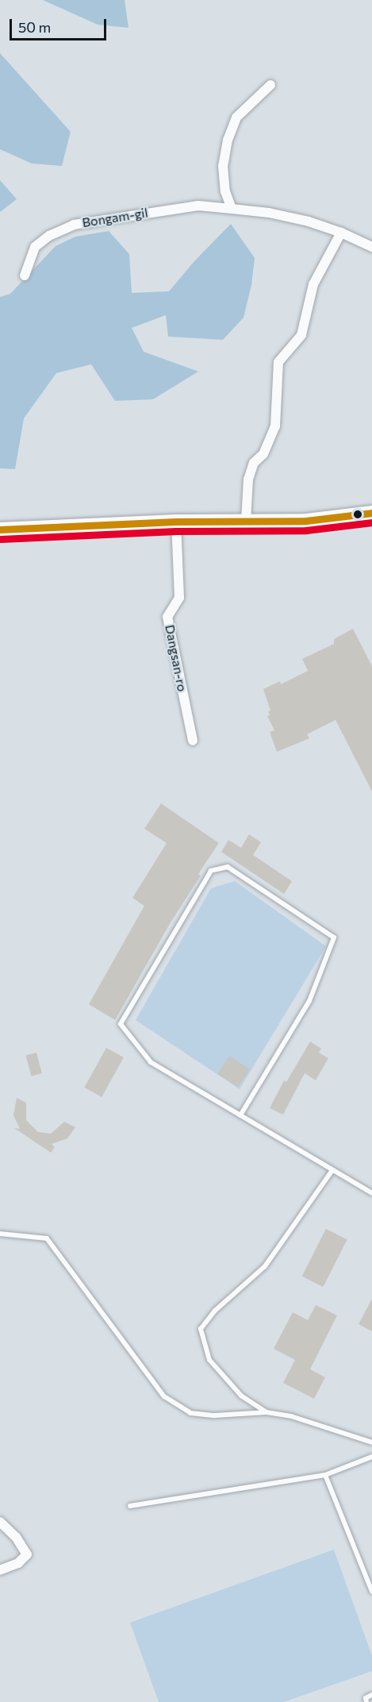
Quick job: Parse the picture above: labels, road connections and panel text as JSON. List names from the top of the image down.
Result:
{
  "streets": {
    "street": ["Bongam-gil", "Dangsan-ro"]
  },
  "scale_bar": "50 m"
}
